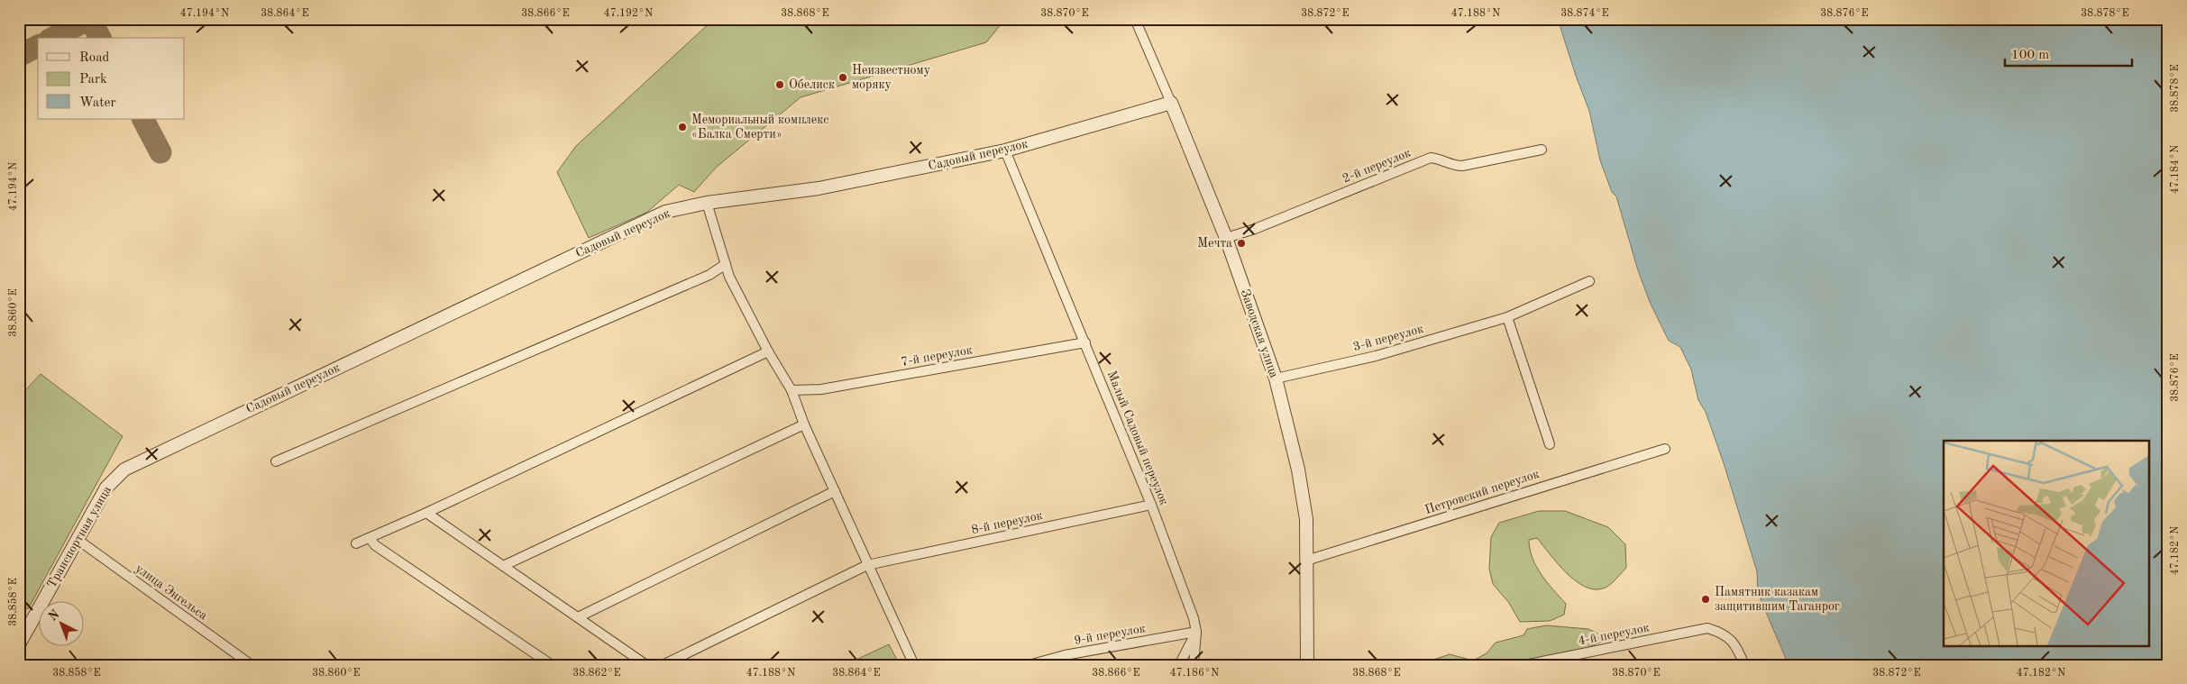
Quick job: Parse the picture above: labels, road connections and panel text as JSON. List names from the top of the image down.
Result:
{
  "streets": {
    "street": [
      "Садовый переулок",
      "2-й переулок",
      "Заводская улица",
      "3-й переулок",
      "7-й переулок",
      "Малый Садовый переулок",
      "Петровский переулок",
      "8-й переулок",
      "Транспортная улица",
      "улица Энгельса",
      "9-й переулок",
      "4-й переулок"
    ]
  },
  "crossings": [
    ["Садовый переулок", "Заводская улица"],
    ["Садовый переулок", "Малый Садовый переулок"],
    ["Садовый переулок", "Транспортная улица"],
    ["2-й переулок", "Заводская улица"],
    ["Заводская улица", "3-й переулок"],
    ["Заводская улица", "Петровский переулок"],
    ["7-й переулок", "Малый Садовый переулок"],
    ["Малый Садовый переулок", "8-й переулок"],
    ["Малый Садовый переулок", "9-й переулок"],
    ["Транспортная улица", "улица Энгельса"]
  ],
  "places": [
    "Неизвестному моряку",
    "Обелиск",
    "Мемориальный комплекс «Балка Смерти»",
    "Мечта",
    "Памятник казакам защитившим Таганрог"
  ],
  "legend": ["Road", "Park", "Water"],
  "scale_bar": "100 m",
  "north": "top left",
  "coordinates": [
    "47.194°N",
    "38.864°E",
    "38.866°E",
    "47.192°N",
    "38.868°E",
    "38.870°E",
    "38.872°E",
    "47.188°N",
    "38.874°E",
    "38.876°E",
    "38.878°E",
    "47.184°N",
    "38.860°E",
    "47.182°N",
    "38.858°E",
    "38.862°E",
    "47.186°N"
  ]
}
